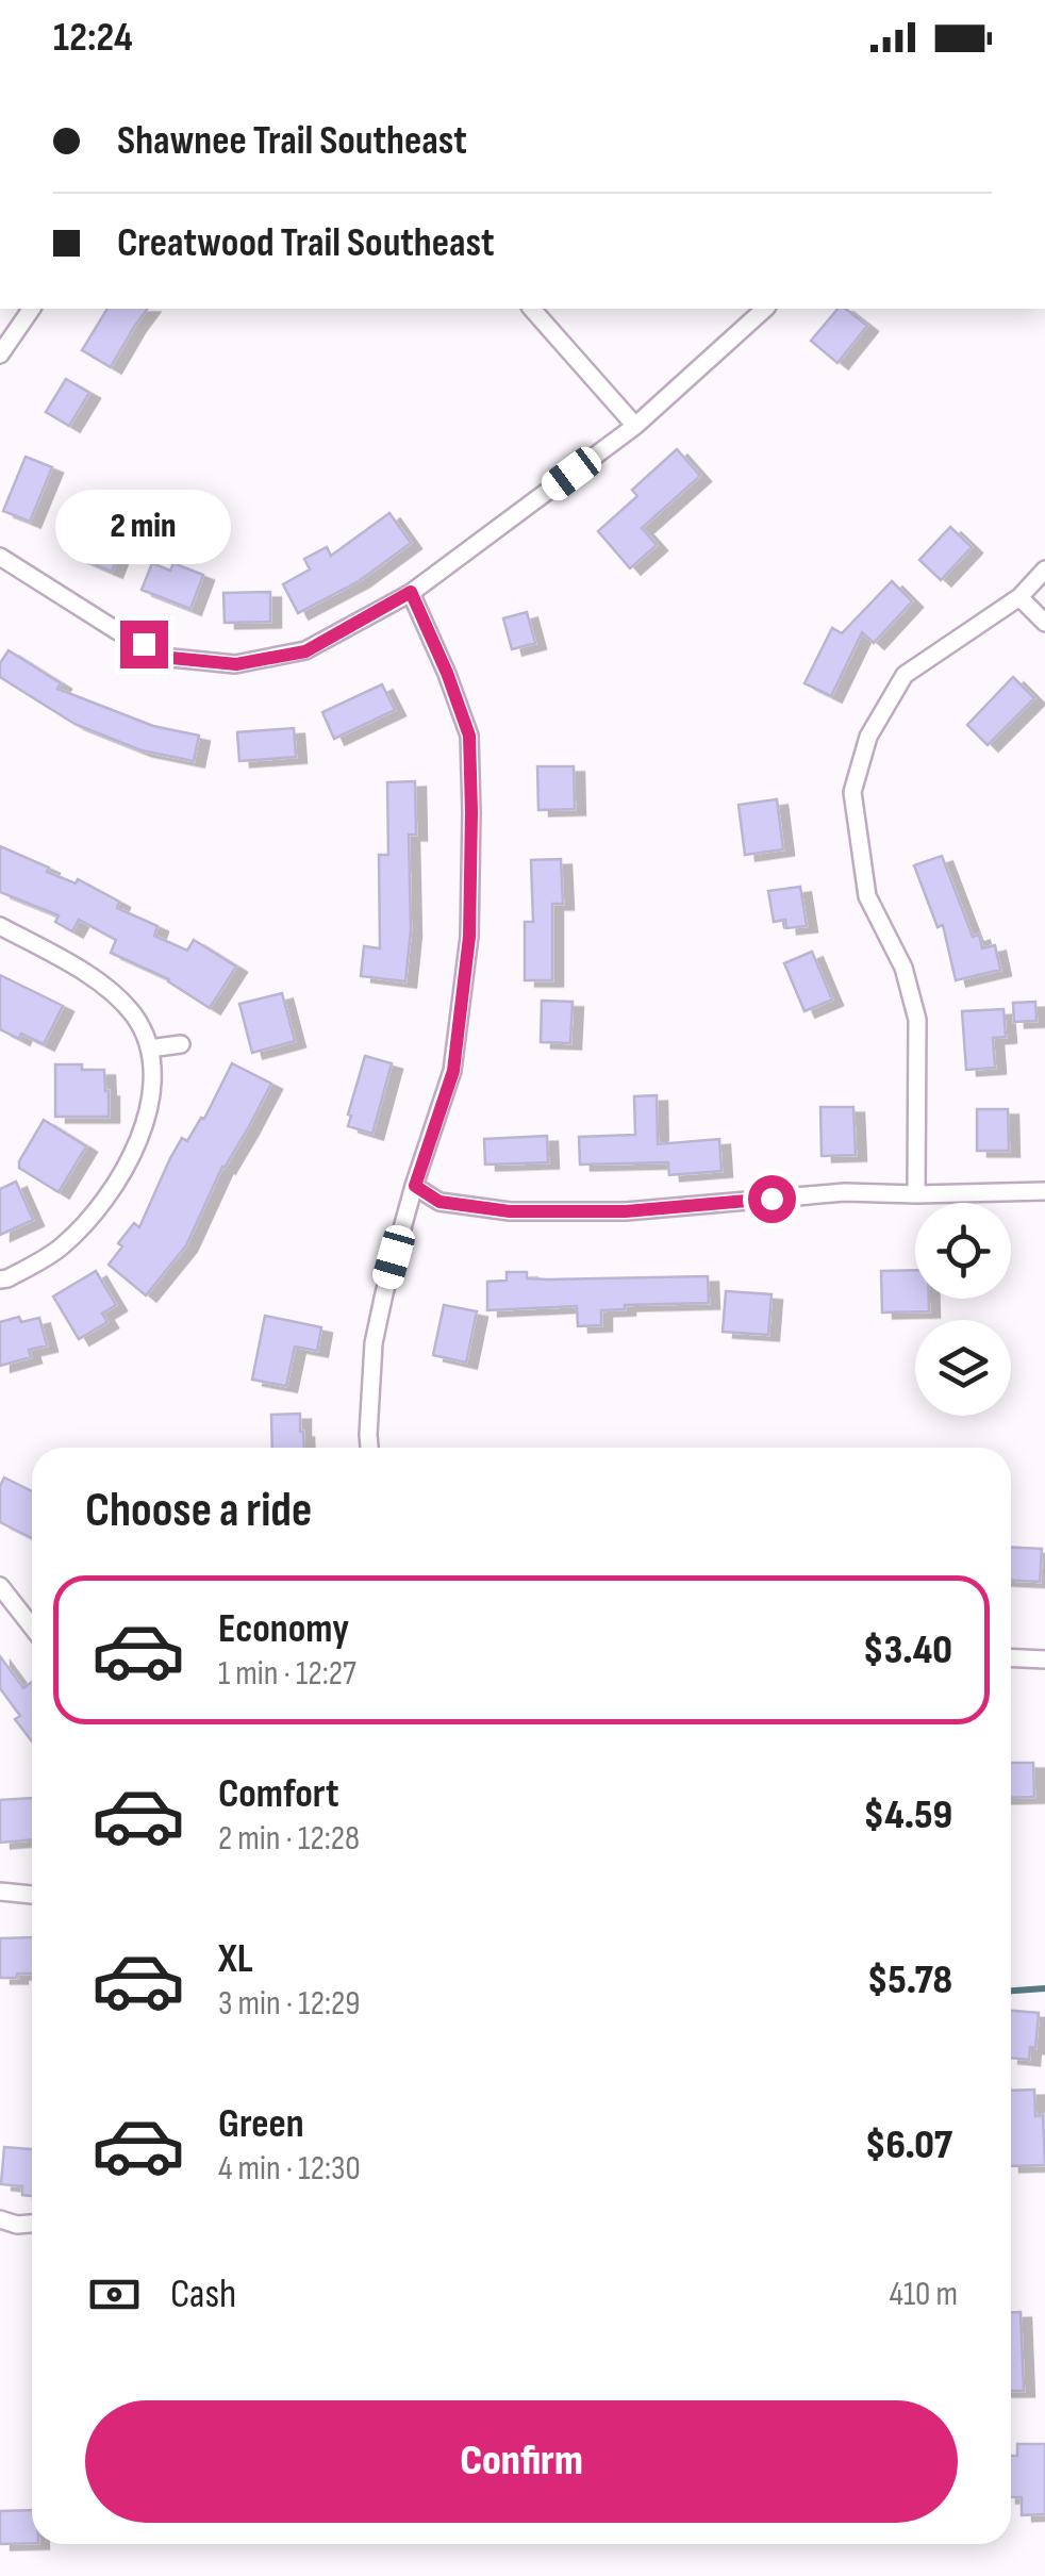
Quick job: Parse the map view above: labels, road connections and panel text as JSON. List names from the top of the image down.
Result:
{
  "page": {
    "status": "12:24",
    "banner": ["Shawnee Trail Southeast", "Creatwood Trail Southeast"],
    "bubble": "2 min",
    "heading": "Choose a ride",
    "list": [
      {
        "name": "Economy",
        "note": "1 min · 12:27",
        "value": "$3.40"
      },
      {
        "name": "Comfort",
        "note": "2 min · 12:28",
        "value": "$4.59"
      },
      {
        "name": "XL",
        "note": "3 min · 12:29",
        "value": "$5.78"
      },
      {
        "name": "Green",
        "note": "4 min · 12:30",
        "value": "$6.07"
      }
    ],
    "pay": ["Cash", "410 m"],
    "buttons": "Confirm"
  }
}
